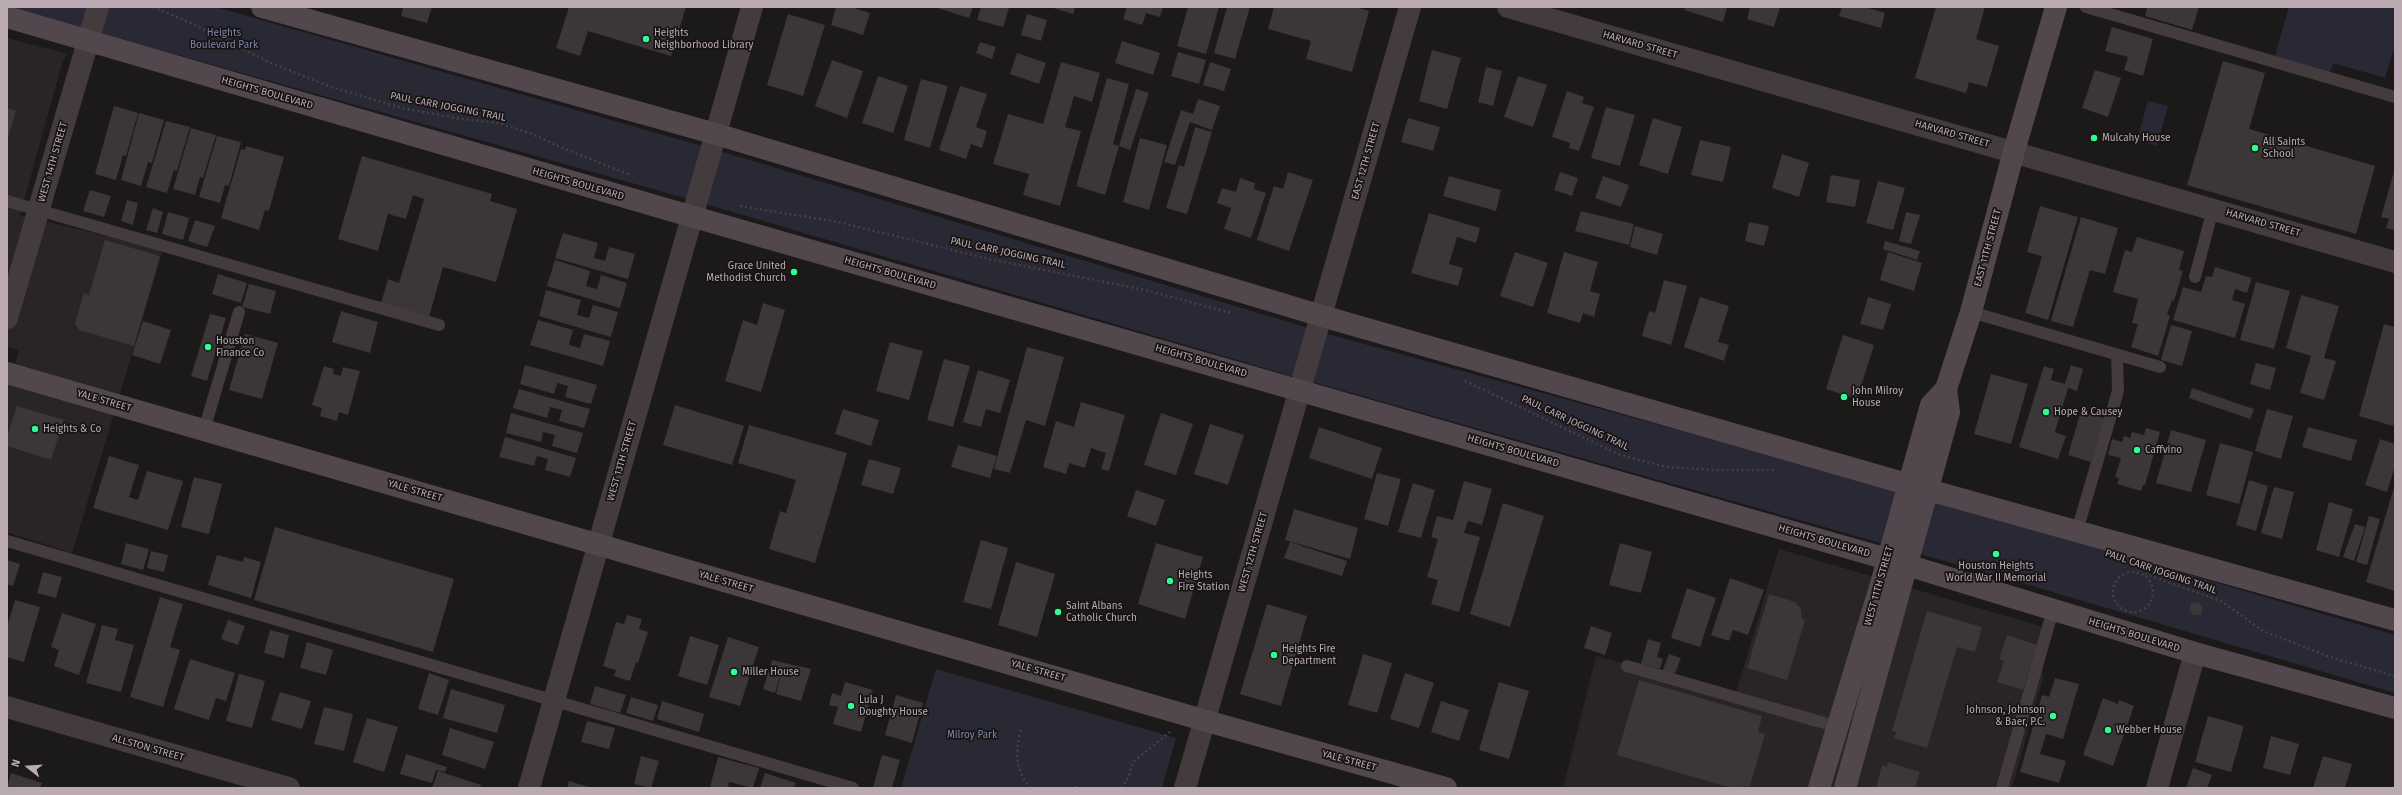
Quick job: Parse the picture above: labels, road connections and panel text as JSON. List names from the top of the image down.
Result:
{
  "streets": {
    "main road": [
      "HEIGHTS BOULEVARD",
      "EAST 11TH STREET",
      "YALE STREET",
      "WEST 11TH STREET"
    ],
    "street": [
      "HARVARD STREET",
      "EAST 12TH STREET",
      "WEST 14TH STREET",
      "WEST 13TH STREET",
      "WEST 12TH STREET",
      "ALLSTON STREET"
    ],
    "path": ["PAUL CARR JOGGING TRAIL"]
  },
  "crossings": [
    ["HARVARD STREET", "EAST 11TH STREET"],
    ["HEIGHTS BOULEVARD", "WEST 14TH STREET"],
    ["HEIGHTS BOULEVARD", "WEST 13TH STREET"],
    ["HEIGHTS BOULEVARD", "WEST 12TH STREET"],
    ["HEIGHTS BOULEVARD", "WEST 11TH STREET"],
    ["EAST 12TH STREET", "WEST 12TH STREET"],
    ["EAST 11TH STREET", "WEST 11TH STREET"],
    ["YALE STREET", "WEST 13TH STREET"],
    ["YALE STREET", "WEST 12TH STREET"]
  ],
  "parks": ["Heights Boulevard Park", "Milroy Park"],
  "places": [
    "Heights Neighborhood Library",
    "Mulcahy House",
    "All Saints School",
    "Grace United Methodist Church",
    "Houston Finance Co",
    "John Milroy House",
    "Hope & Causey",
    "Heights & Co",
    "Caffvino",
    "Houston Heights World War II Memorial",
    "Heights Fire Station",
    "Saint Albans Catholic Church",
    "Heights Fire Department",
    "Miller House",
    "Lula J Doughty House",
    "Johnson, Johnson & Baer, P.C.",
    "Webber House"
  ],
  "north": "left"
}
